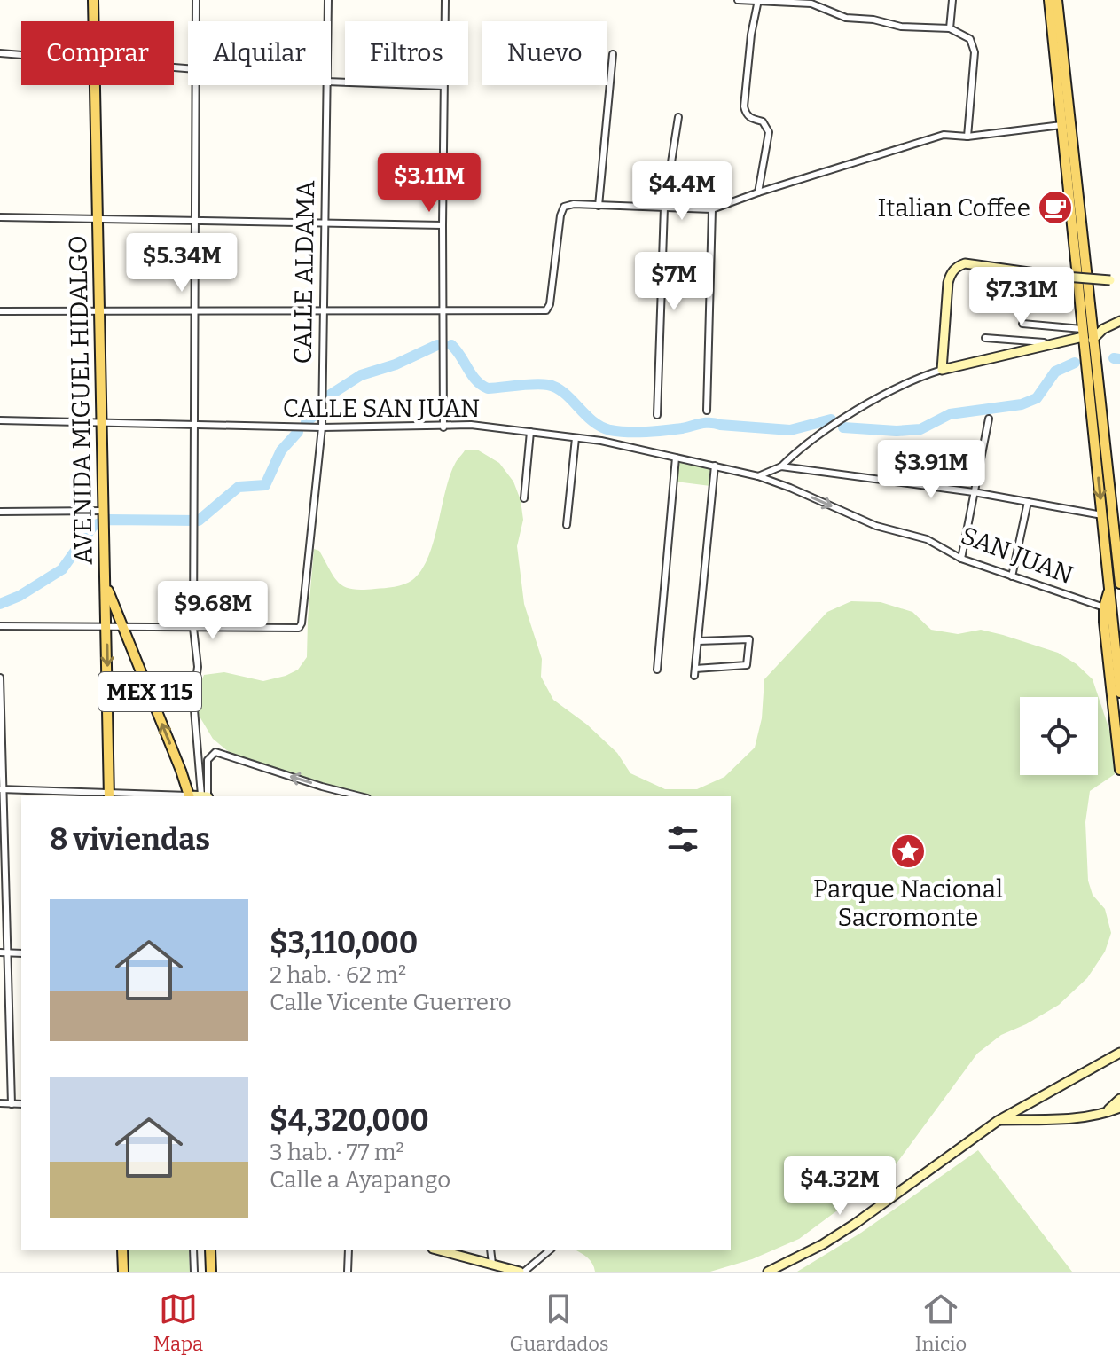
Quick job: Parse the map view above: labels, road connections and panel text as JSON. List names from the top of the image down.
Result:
{
  "streets": {
    "main road": ["AVENIDA MIGUEL HIDALGO", "MEX 115"],
    "street": ["CALLE ALDAMA", "CALLE SAN JUAN", "SAN JUAN"]
  },
  "crossings": [
    ["CALLE ALDAMA", "CALLE SAN JUAN"],
    ["AVENIDA MIGUEL HIDALGO", "CALLE SAN JUAN"],
    ["AVENIDA MIGUEL HIDALGO", "MEX 115"],
    ["CALLE SAN JUAN", "SAN JUAN"]
  ],
  "places": {
    "cafe": ["Italian Coffee"],
    "place": ["Parque Nacional Sacromonte"]
  },
  "page": {
    "chip": [
      "Comprar",
      "Alquilar",
      "Filtros",
      "Nuevo"
    ],
    "price": [
      "$3.11M",
      "$4.4M",
      "$5.34M",
      "$7M",
      "$7.31M",
      "$3.91M",
      "$9.68M",
      "$4.32M"
    ],
    "heading": "8 viviendas",
    "list": [
      {
        "name": "$3,110,000",
        "note": "2 hab. · 62 m² · Calle Vicente Guerrero"
      },
      {
        "name": "$4,320,000",
        "note": "3 hab. · 77 m² · Calle a Ayapango"
      }
    ],
    "tabs": ["Mapa", "Guardados", "Inicio"]
  }
}
